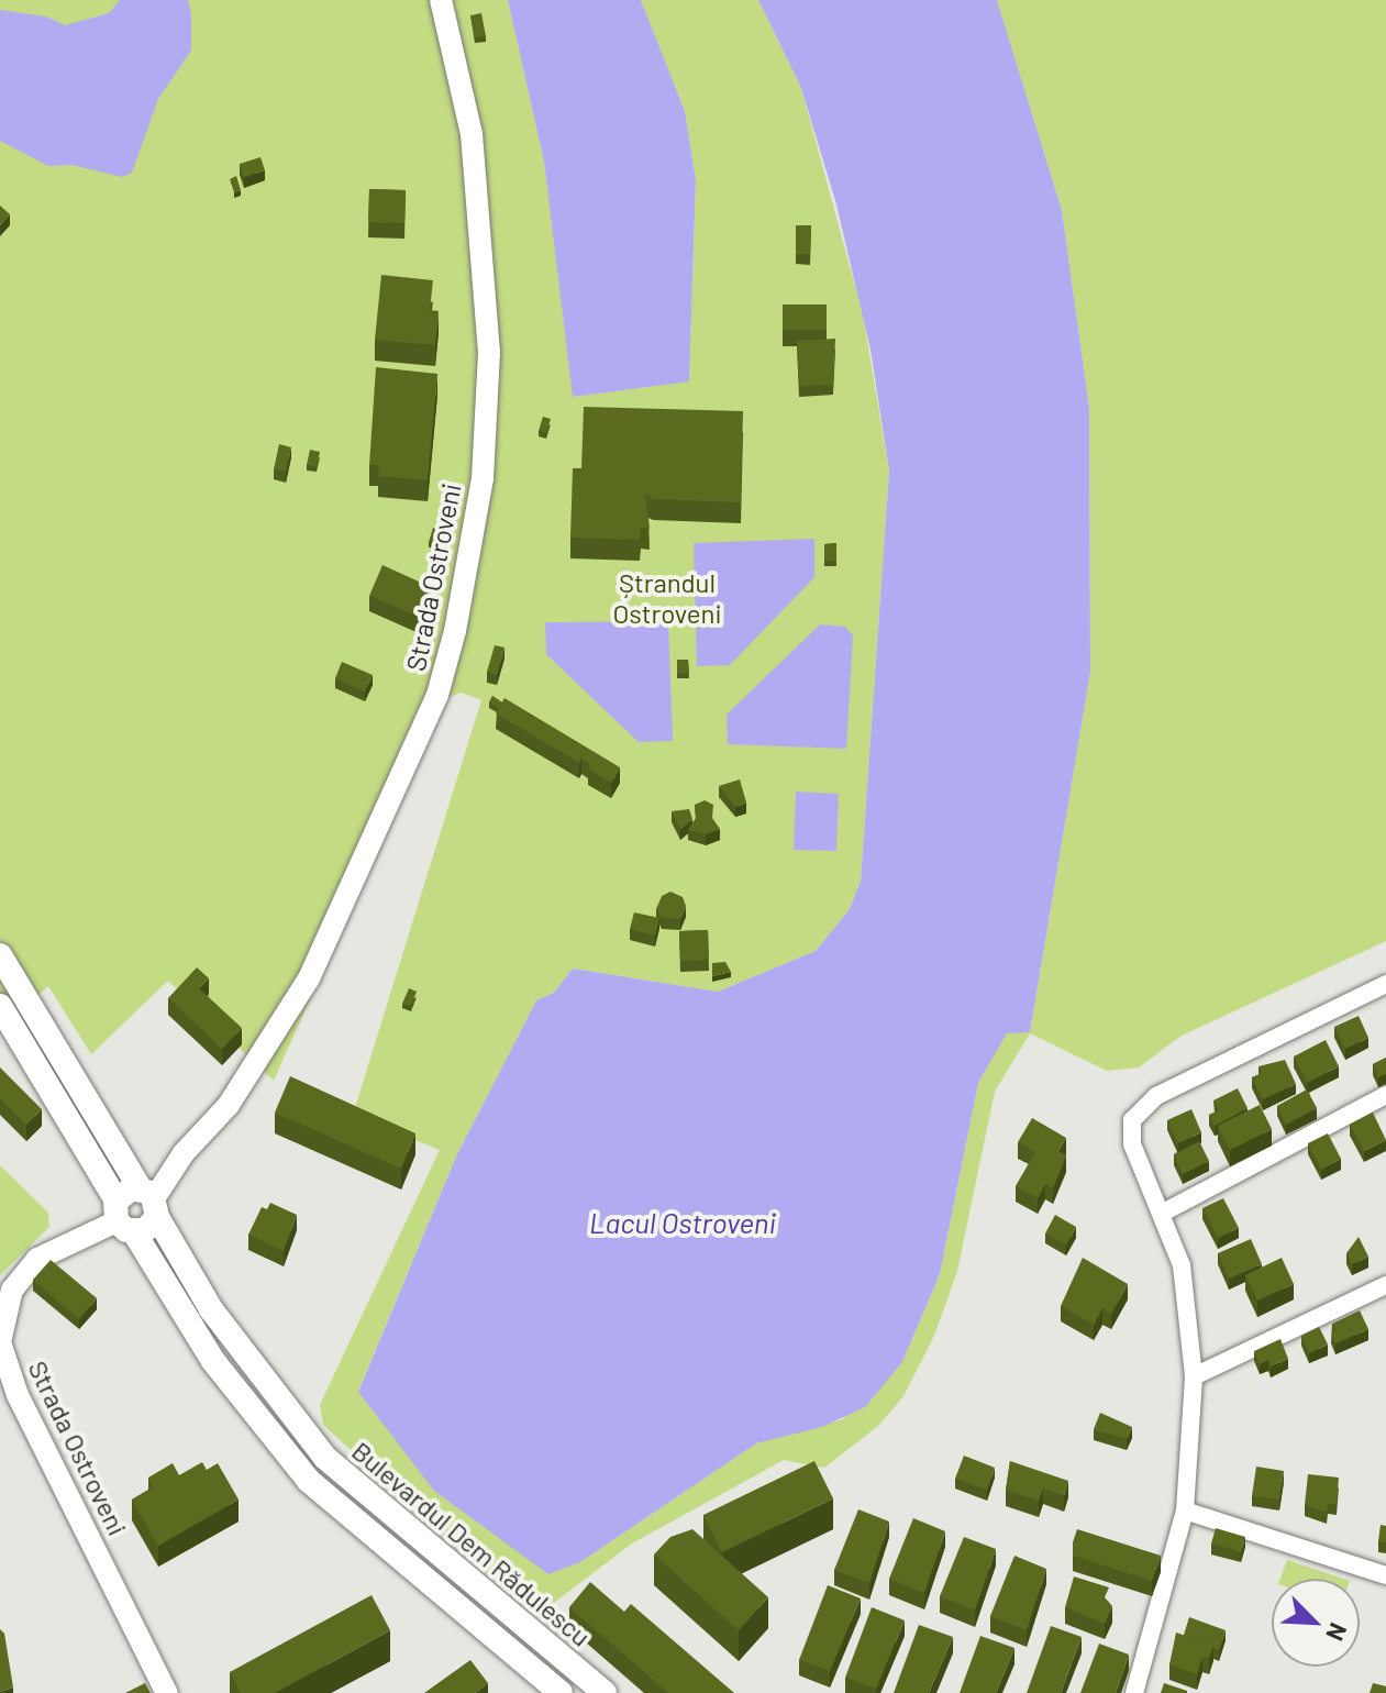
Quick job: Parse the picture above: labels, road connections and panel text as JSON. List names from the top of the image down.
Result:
{
  "streets": {
    "main road": ["Bulevardul Dem Rădulescu"],
    "street": ["Strada Ostroveni"]
  },
  "crossings": [
    ["Strada Ostroveni", "Bulevardul Dem Rădulescu"]
  ],
  "water": ["Lacul Ostroveni"],
  "parks": ["Ștrandul Ostroveni"],
  "north": "bottom right"
}
